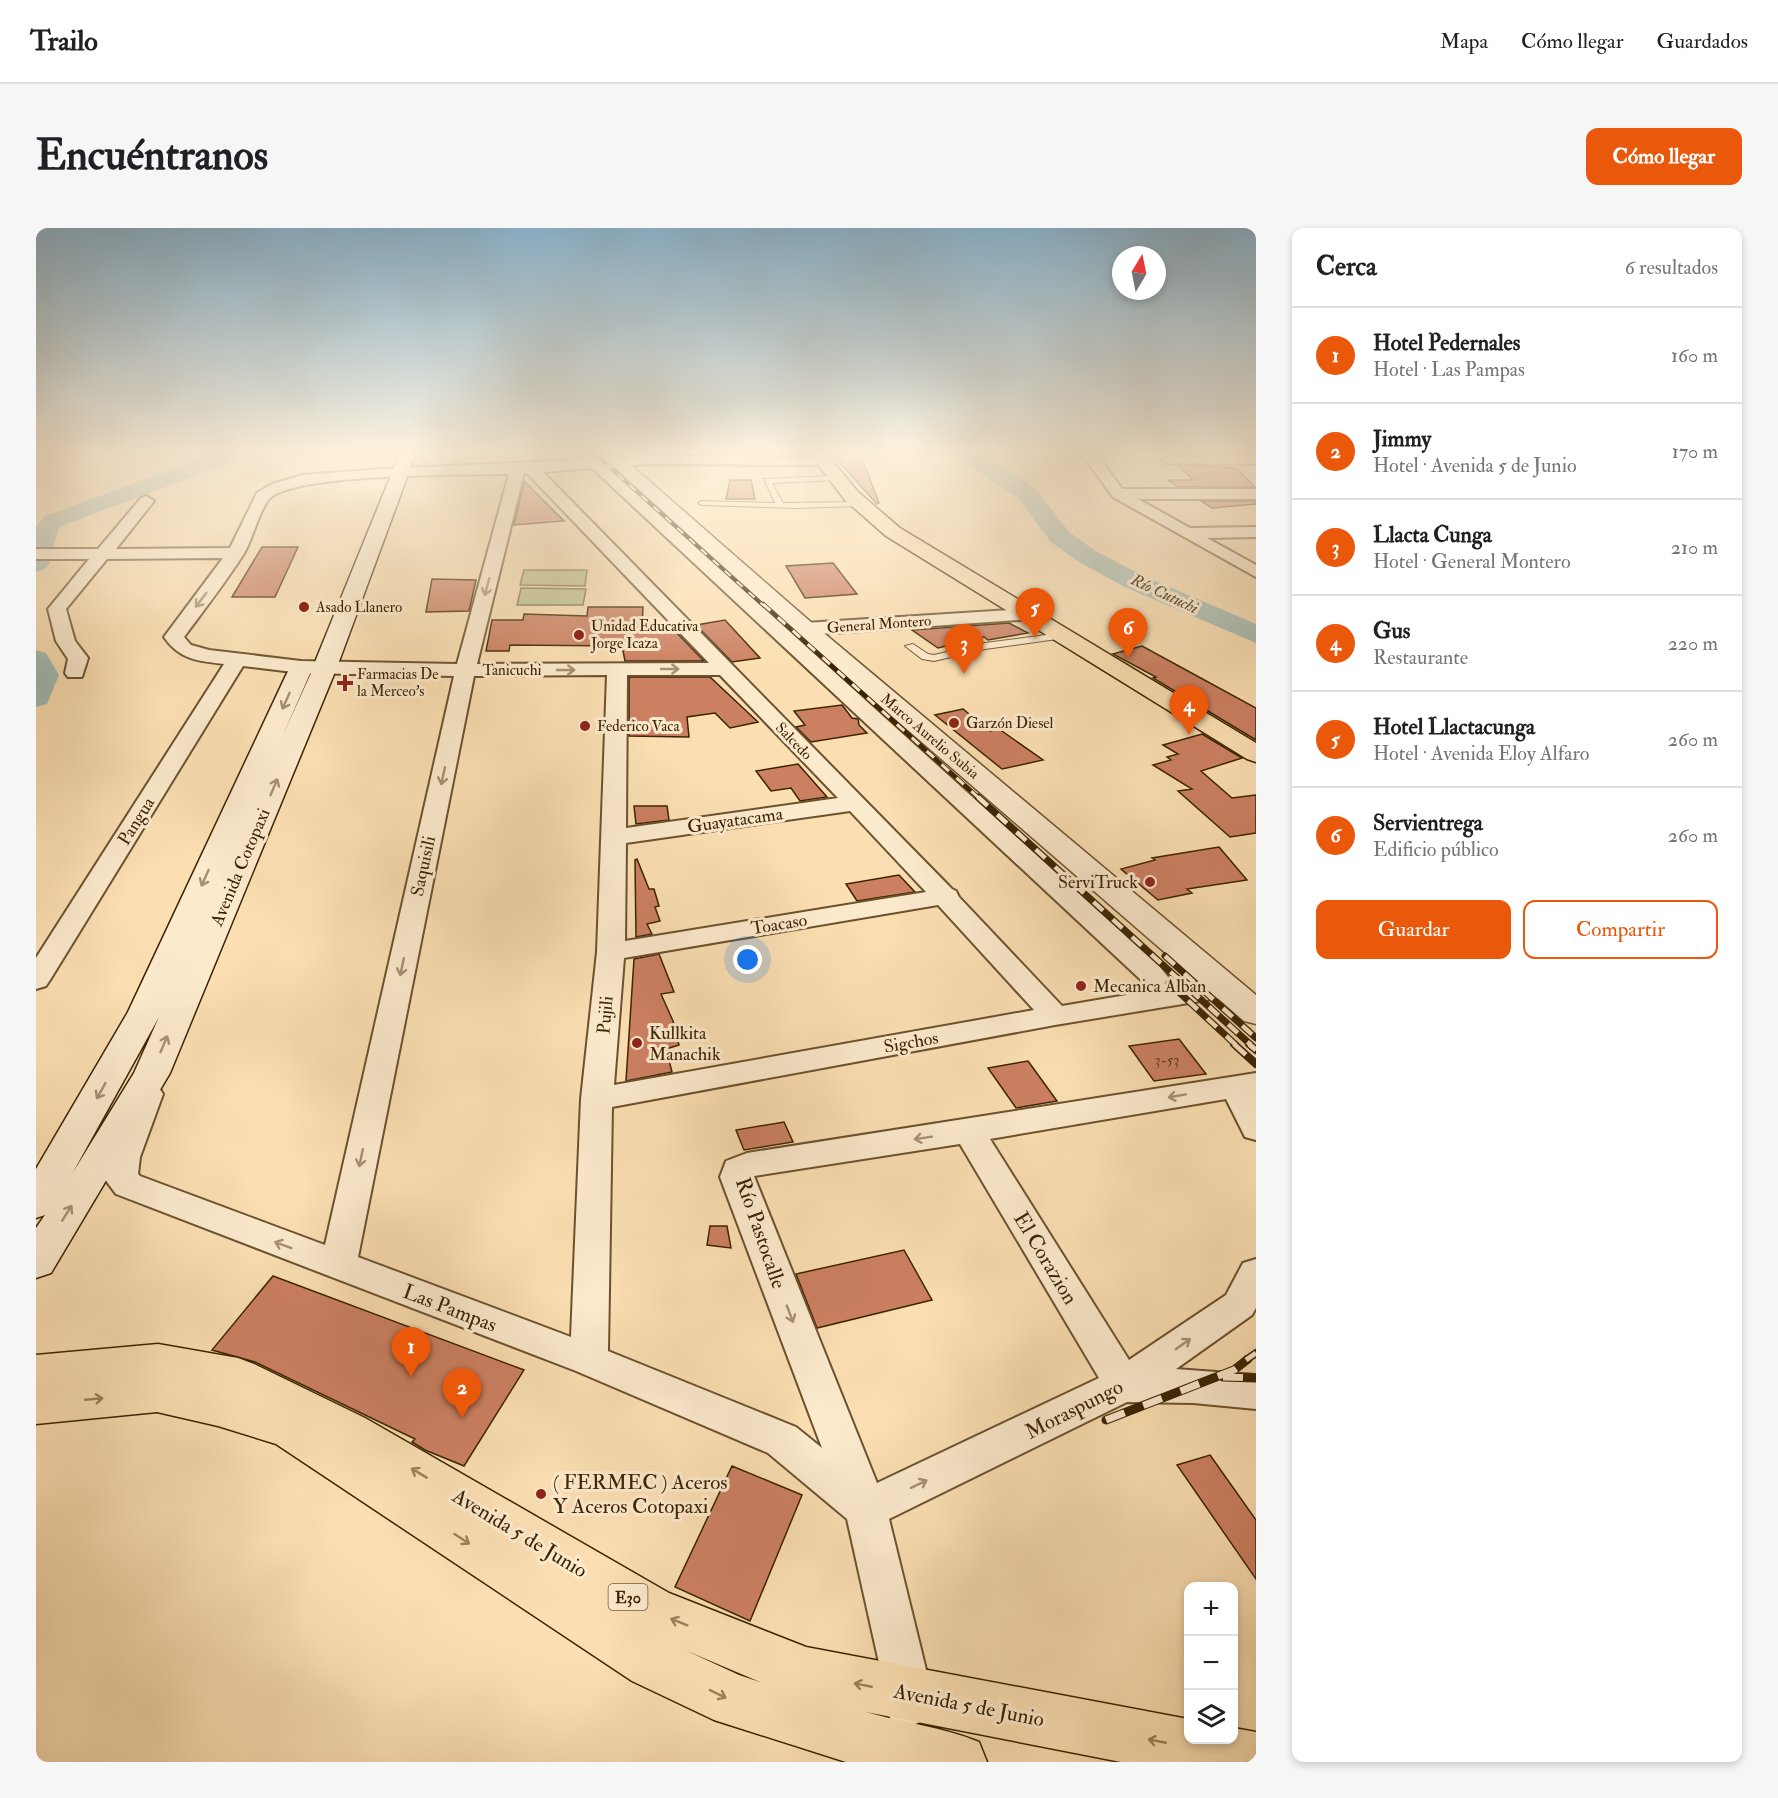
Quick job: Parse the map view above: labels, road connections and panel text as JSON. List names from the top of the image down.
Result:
{
  "streets": {
    "main road": [
      "Marco Aurelio Subia",
      "Avenida Cotopaxi",
      "Avenida 5 de Junio",
      "E30"
    ],
    "street": [
      "General Montero",
      "Tanicuchi",
      "Salcedo",
      "Guayatacama",
      "Pangua",
      "Saquisili",
      "Toacaso",
      "Pujili",
      "Sigchos",
      "Río Pastocalle",
      "El Corazion",
      "Las Pampas",
      "Moraspungo"
    ]
  },
  "crossings": [
    ["General Montero", "Marco Aurelio Subia"],
    ["Tanicuchi", "Salcedo"],
    ["Tanicuchi", "Saquisili"],
    ["Tanicuchi", "Avenida Cotopaxi"],
    ["Tanicuchi", "Pujili"],
    ["Marco Aurelio Subia", "Sigchos"],
    ["Salcedo", "Guayatacama"],
    ["Salcedo", "Toacaso"],
    ["Salcedo", "Sigchos"],
    ["Guayatacama", "Pujili"],
    ["Saquisili", "Las Pampas"],
    ["Avenida Cotopaxi", "Las Pampas"],
    ["Toacaso", "Pujili"],
    ["Pujili", "Sigchos"],
    ["Pujili", "Las Pampas"],
    ["Río Pastocalle", "El Corazion"],
    ["Río Pastocalle", "Las Pampas"],
    ["Río Pastocalle", "Moraspungo"],
    ["Río Pastocalle", "Avenida 5 de Junio"],
    ["El Corazion", "Moraspungo"],
    ["Las Pampas", "Moraspungo"]
  ],
  "one_way": ["Tanicuchi", "Saquisili", "Moraspungo"],
  "water": ["Río Cutuchi"],
  "places": {
    "other": [
      "Asado Llanero",
      "Unidad Educativa Jorge Icaza",
      "Garzón Diesel",
      "Federico Vaca",
      "ServiTruck",
      "Mecanica Alban",
      "Kullkita Manachik",
      "( FERMEC ) Aceros Y Aceros Cotopaxi"
    ],
    "health": ["Farmacias De la Merceo's"]
  },
  "house_numbers": ["3-53"],
  "north": "top",
  "page": {
    "header": "Trailo",
    "nav": ["Mapa", "Cómo llegar", "Guardados"],
    "buttons": [
      "Cómo llegar",
      ["Guardar", "Compartir"]
    ],
    "title": "Encuéntranos",
    "heading": ["Cerca", "6 resultados"],
    "list": [
      {
        "mark": "1",
        "name": "Hotel Pedernales",
        "note": "Hotel · Las Pampas",
        "value": "160 m"
      },
      {
        "mark": "2",
        "name": "Jimmy",
        "note": "Hotel · Avenida 5 de Junio",
        "value": "170 m"
      },
      {
        "mark": "3",
        "name": "Llacta Cunga",
        "note": "Hotel · General Montero",
        "value": "210 m"
      },
      {
        "mark": "4",
        "name": "Gus",
        "note": "Restaurante",
        "value": "220 m"
      },
      {
        "mark": "5",
        "name": "Hotel Llactacunga",
        "note": "Hotel · Avenida Eloy Alfaro",
        "value": "260 m"
      },
      {
        "mark": "6",
        "name": "Servientrega",
        "note": "Edificio público",
        "value": "260 m"
      }
    ],
    "pins": [
      "5",
      "6",
      "3",
      "4",
      "1",
      "2"
    ],
    "map_buttons": ["+", "−"]
  }
}
